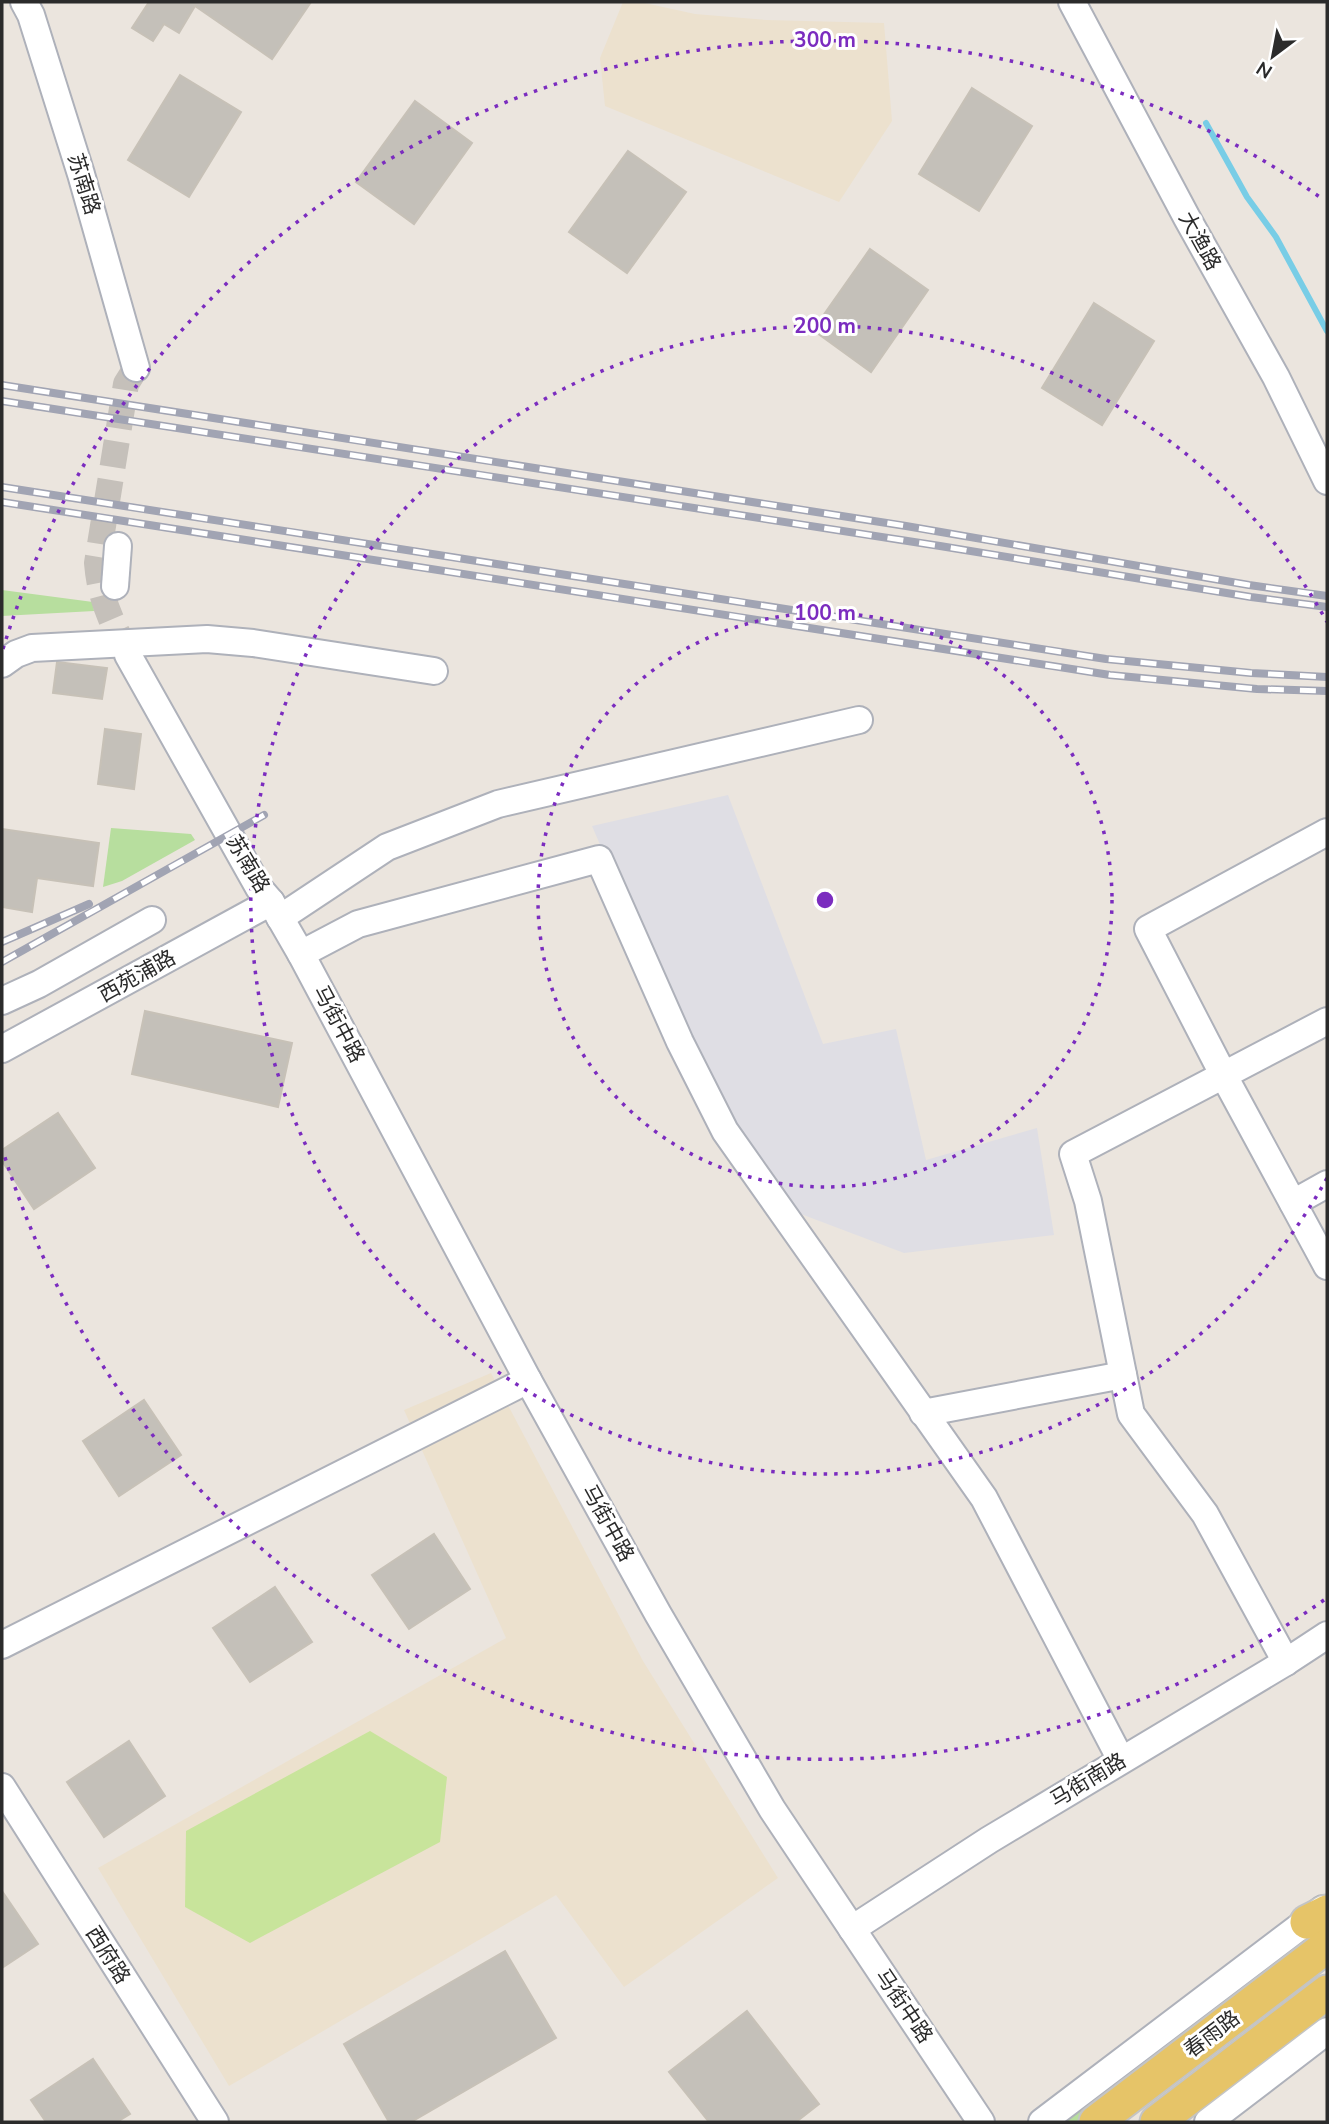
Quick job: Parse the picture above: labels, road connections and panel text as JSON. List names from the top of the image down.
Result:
{
  "streets": {
    "main road": ["春雨路"],
    "street": [
      "苏南路",
      "大渔路",
      "西苑浦路",
      "马街中路",
      "马街南路",
      "西府路"
    ]
  },
  "crossings": [
    ["苏南路", "西苑浦路"],
    ["苏南路", "马街中路"],
    ["西苑浦路", "马街中路"],
    ["马街中路", "马街南路"]
  ],
  "north": "bottom left",
  "rings": ["300 m", "200 m", "100 m"]
}
